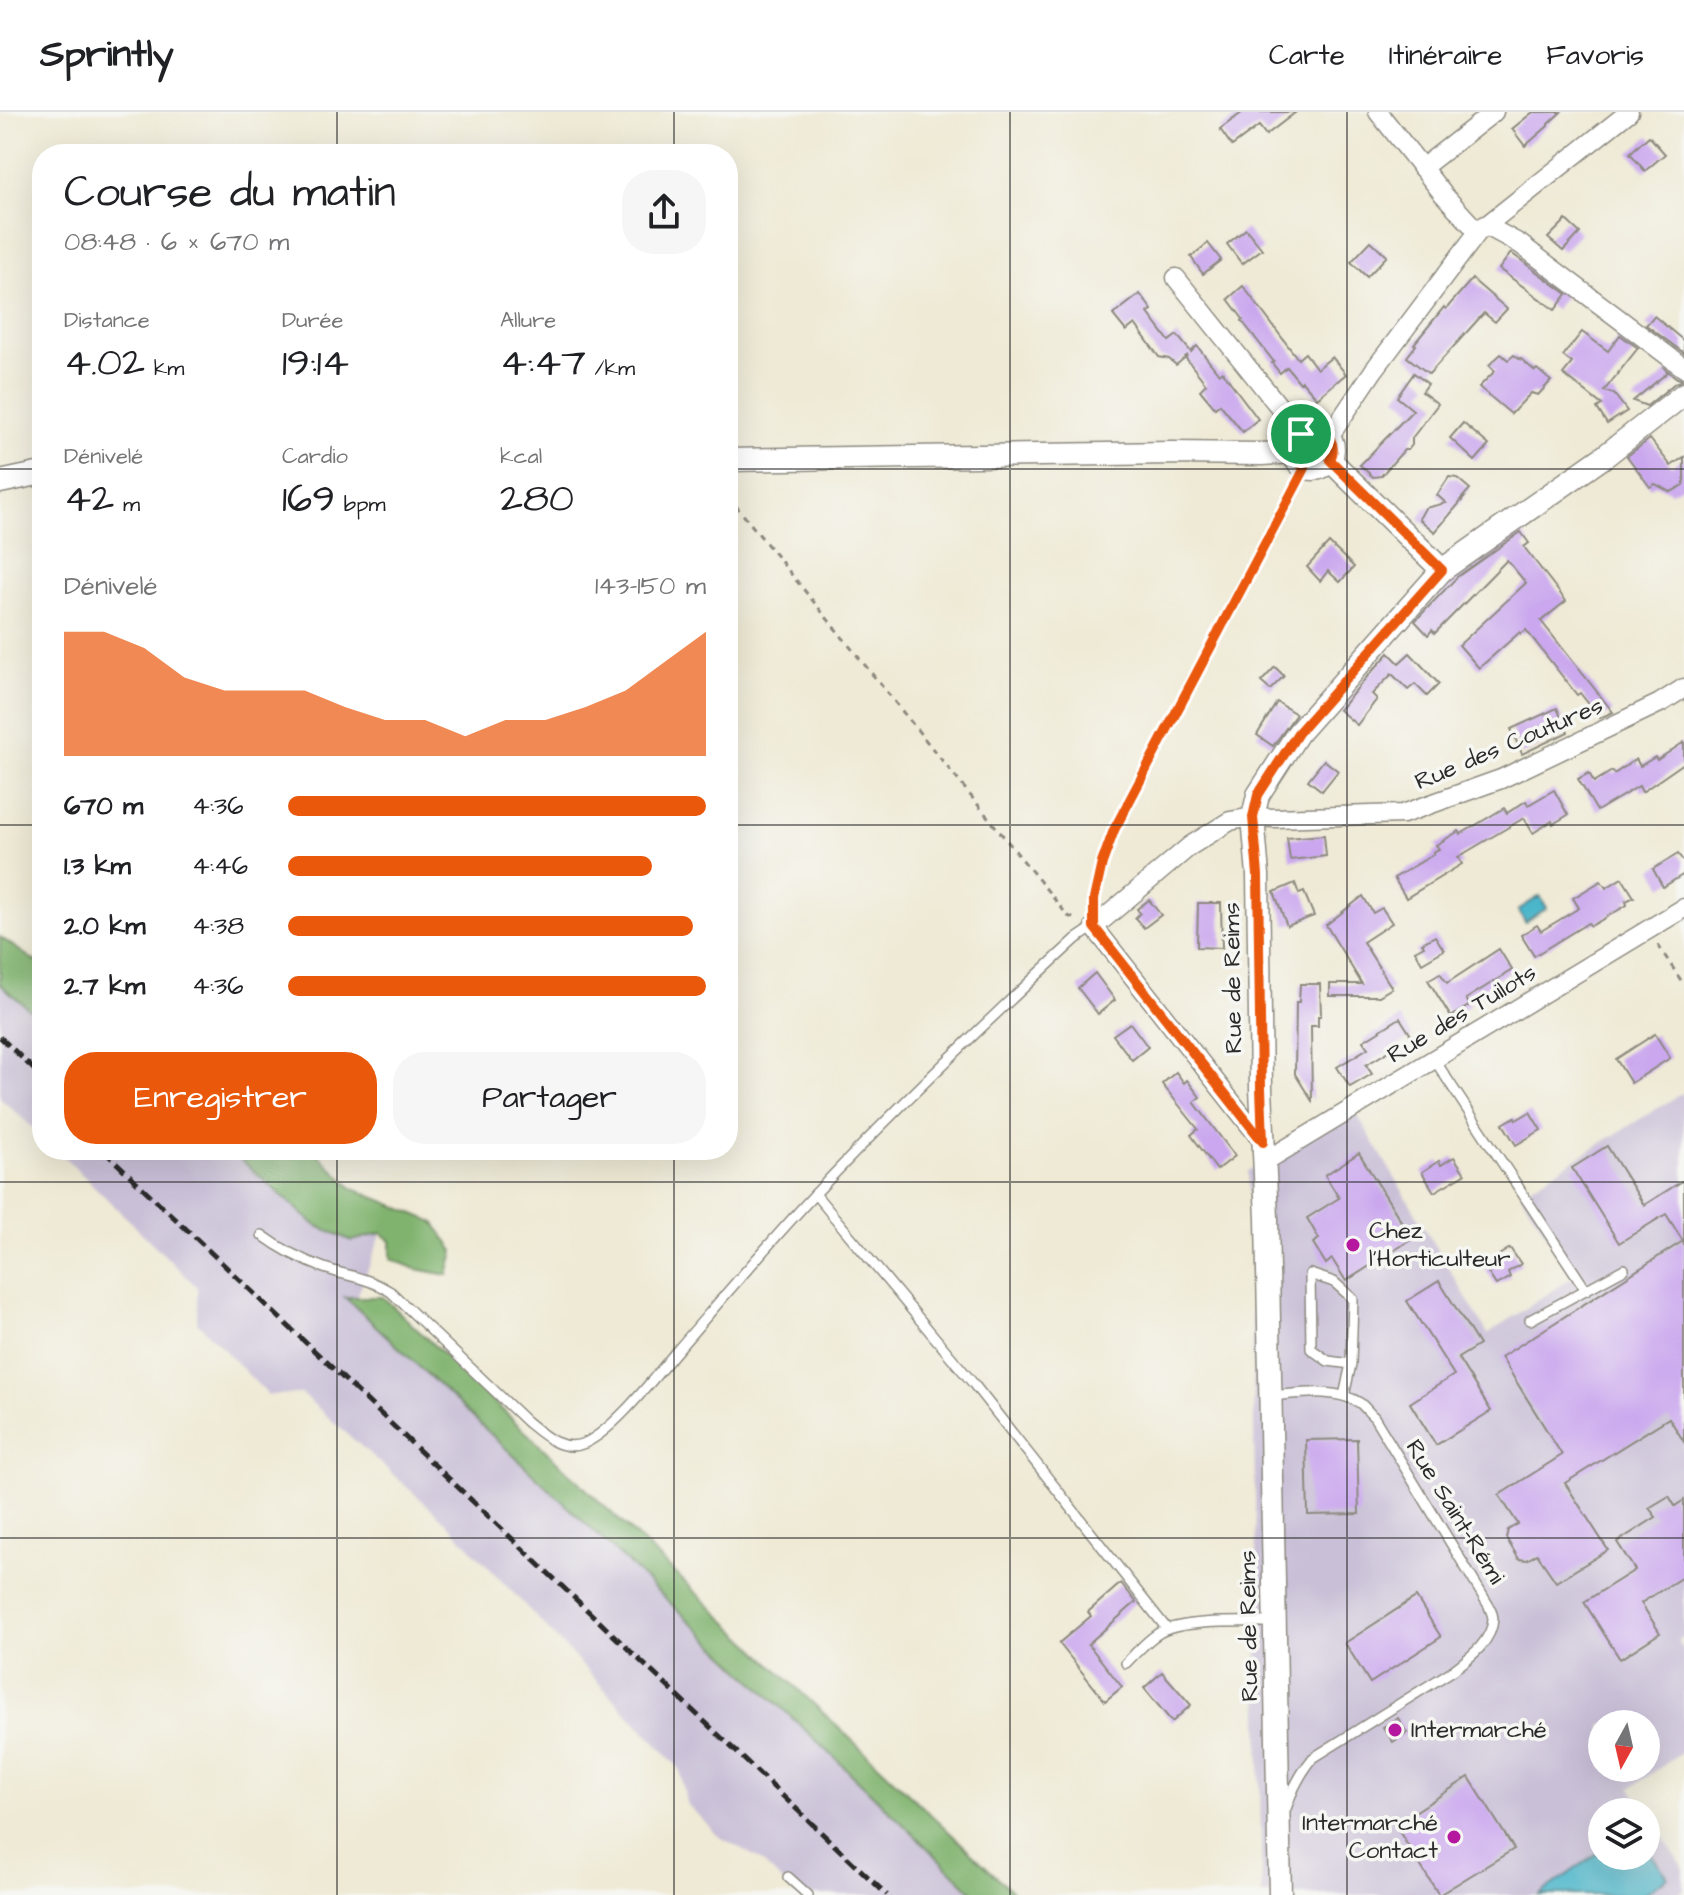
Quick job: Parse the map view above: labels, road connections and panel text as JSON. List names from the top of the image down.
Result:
{
  "streets": {
    "street": ["Rue des Coutures", "Rue de Reims", "Rue des Tuilots"],
    "lane": ["Rue Saint-Rémi"]
  },
  "crossings": [
    ["Rue des Coutures", "Rue de Reims"],
    ["Rue de Reims", "Rue des Tuilots"],
    ["Rue de Reims", "Rue Saint-Rémi"]
  ],
  "places": ["Chez l'Horticulteur", "Intermarché", "Intermarché Contact"],
  "north": "bottom",
  "page": {
    "header": "Sprintly",
    "nav": ["Carte", "Itinéraire", "Favoris"],
    "heading": ["Course du matin", "08:48 · 6 × 670 m"],
    "stats": [
      ["Distance", "4.02 km"],
      ["Durée", "19:14"],
      ["Allure", "4:47 /km"],
      ["Dénivelé", "42 m"],
      ["Cardio", "169 bpm"],
      ["kcal", "280"]
    ],
    "chart": ["Dénivelé", "143–150 m"],
    "list": [
      {
        "name": "670 m",
        "note": "4:36"
      },
      {
        "name": "1.3 km",
        "note": "4:46"
      },
      {
        "name": "2.0 km",
        "note": "4:38"
      },
      {
        "name": "2.7 km",
        "note": "4:36"
      }
    ],
    "buttons": ["Enregistrer", "Partager"]
  }
}
